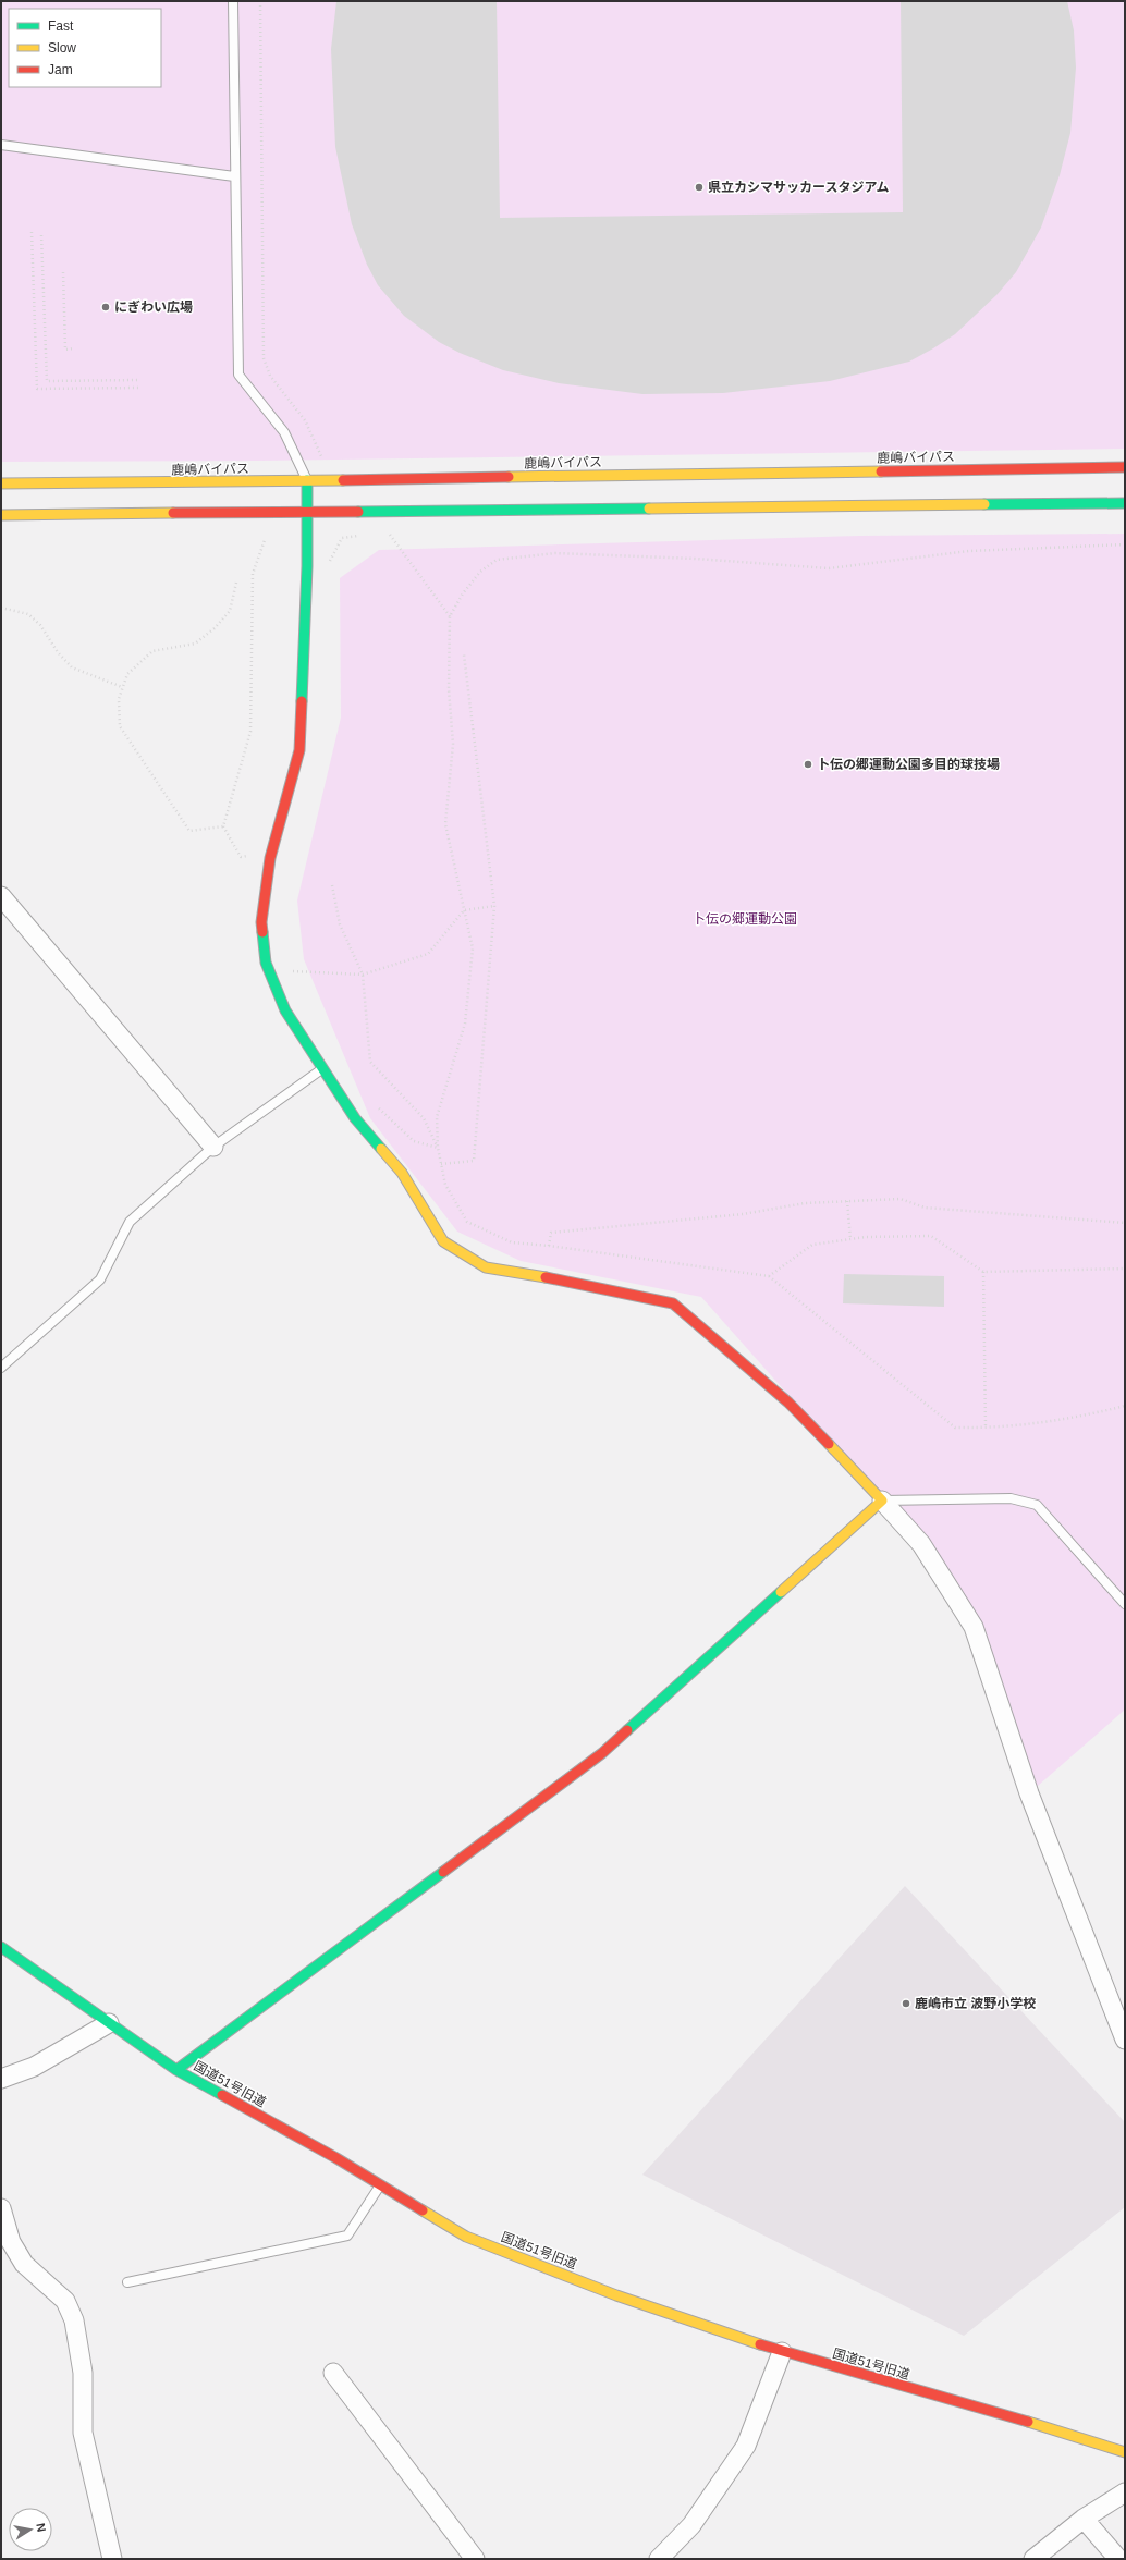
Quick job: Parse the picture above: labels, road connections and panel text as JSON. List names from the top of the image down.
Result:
{
  "streets": {
    "main road": ["鹿嶋バイパス", "国道51号旧道"]
  },
  "parks": ["卜伝の郷運動公園"],
  "places": [
    "県立カシマサッカースタジアム",
    "にぎわい広場",
    "卜伝の郷運動公園多目的球技場",
    "鹿嶋市立 波野小学校"
  ],
  "legend": ["Fast", "Slow", "Jam"],
  "north": "right"
}
